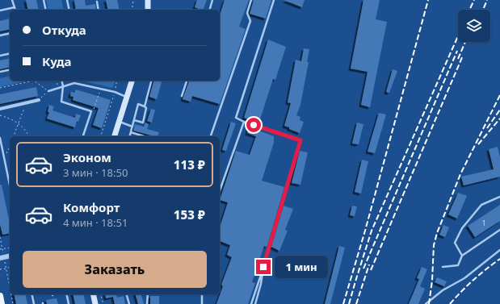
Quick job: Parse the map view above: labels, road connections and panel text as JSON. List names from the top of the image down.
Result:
{
  "house_numbers": ["1"],
  "page": {
    "banner": ["Откуда", "Куда"],
    "list": [
      {
        "name": "Эконом",
        "note": "3 мин · 18:50",
        "value": "113 ₽"
      },
      {
        "name": "Комфорт",
        "note": "4 мин · 18:51",
        "value": "153 ₽"
      }
    ],
    "buttons": "Заказать",
    "bubble": "1 мин"
  }
}
